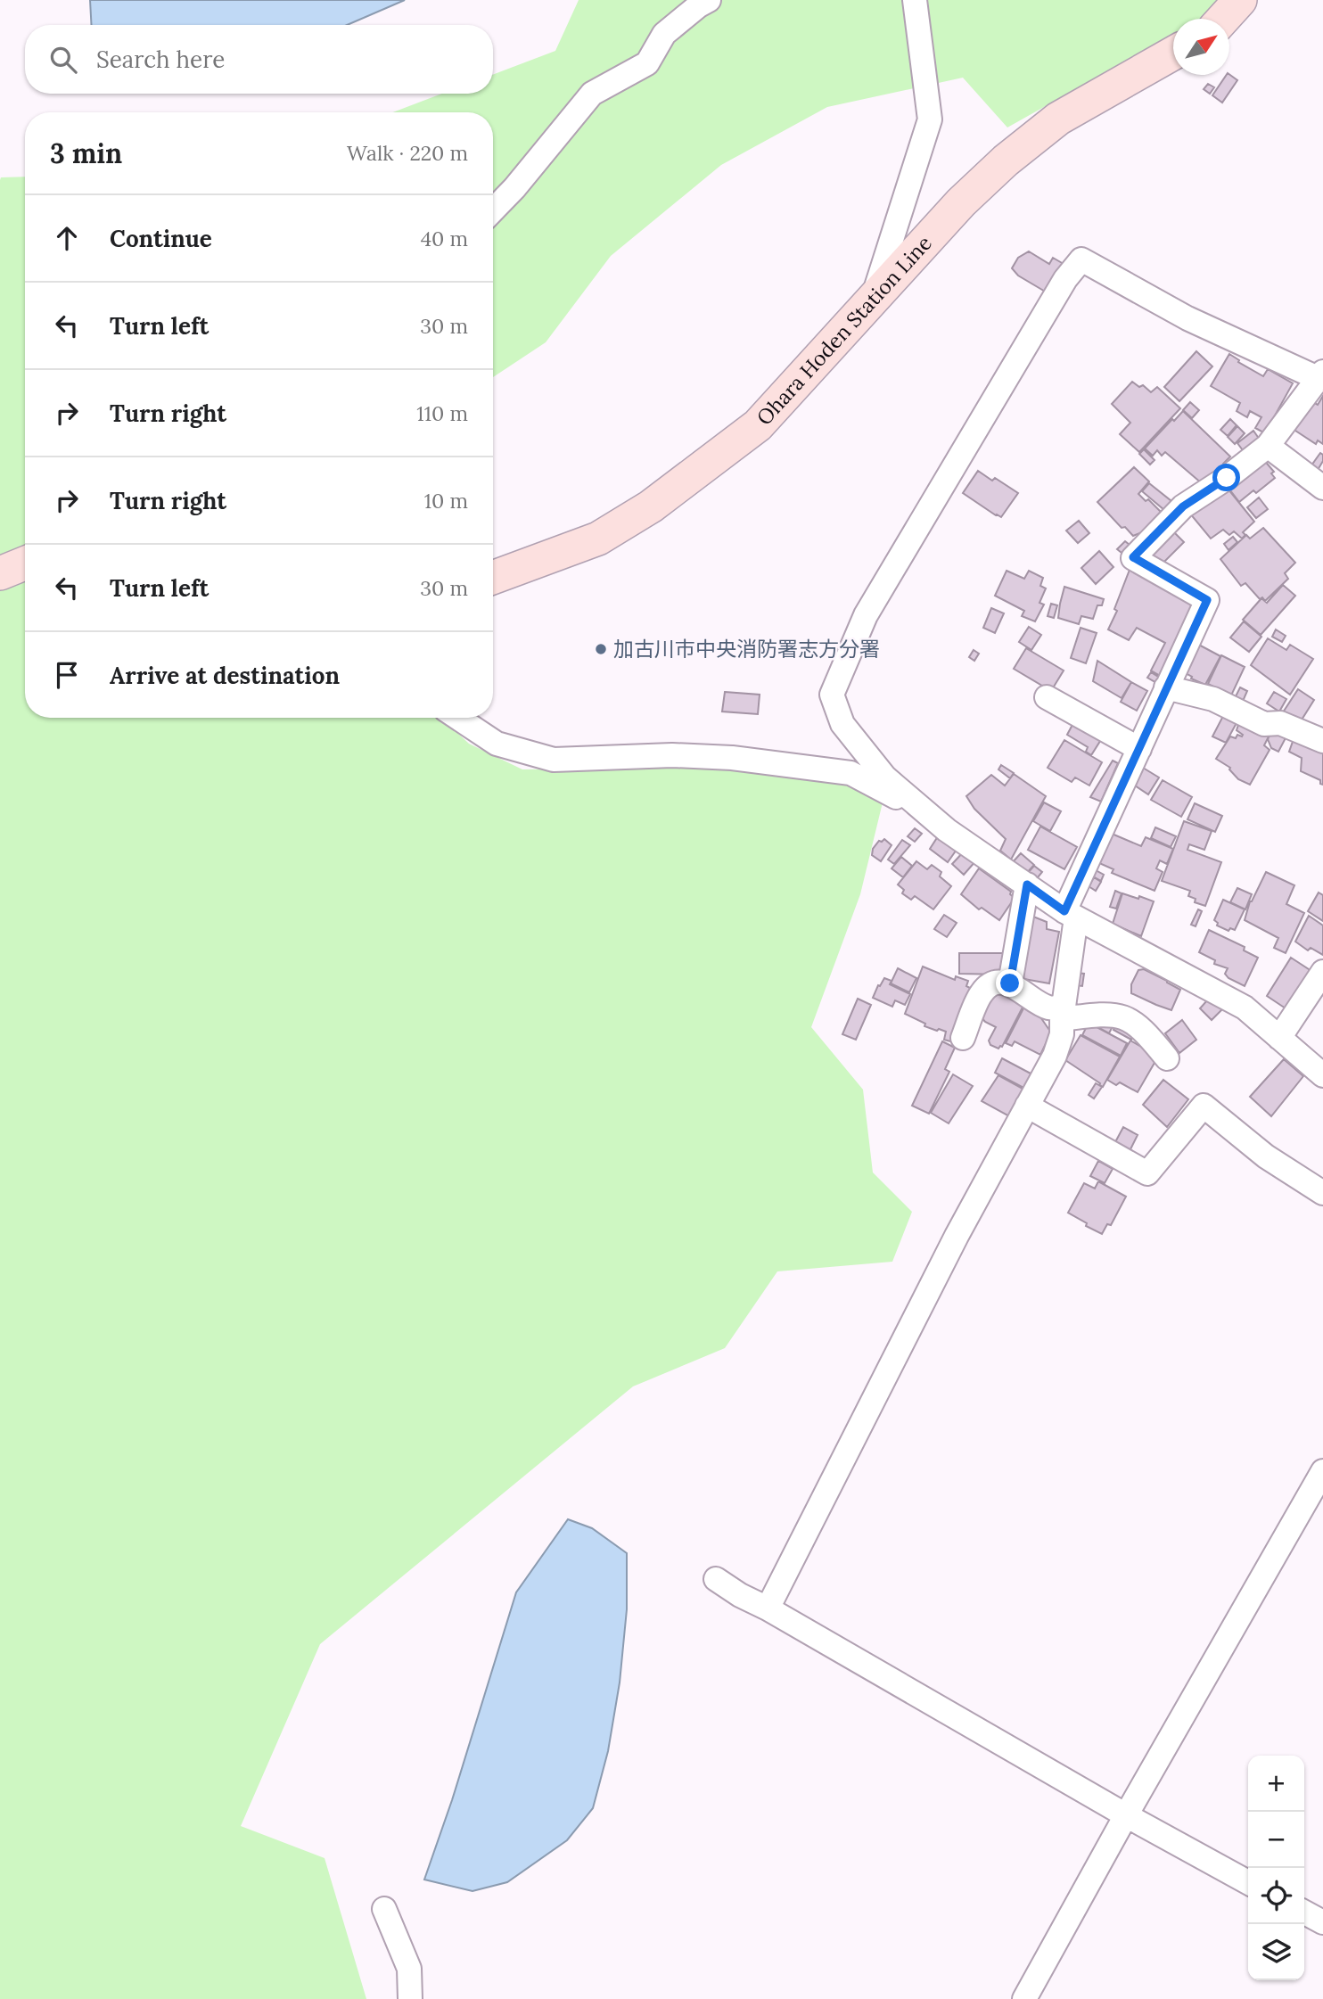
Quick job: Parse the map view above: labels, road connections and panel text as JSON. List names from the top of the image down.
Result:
{
  "streets": {
    "main road": ["Ohara Hoden Station Line"]
  },
  "places": ["加古川市中央消防署志方分署"],
  "north": "top right",
  "page": {
    "search": "Search here",
    "heading": ["3 min", "Walk · 220 m"],
    "list": [
      ["Continue", "40 m"],
      ["Turn left", "30 m"],
      ["Turn right", "110 m"],
      ["Turn right", "10 m"],
      ["Turn left", "30 m"],
      "Arrive at destination"
    ],
    "map_buttons": ["+", "−"]
  }
}
